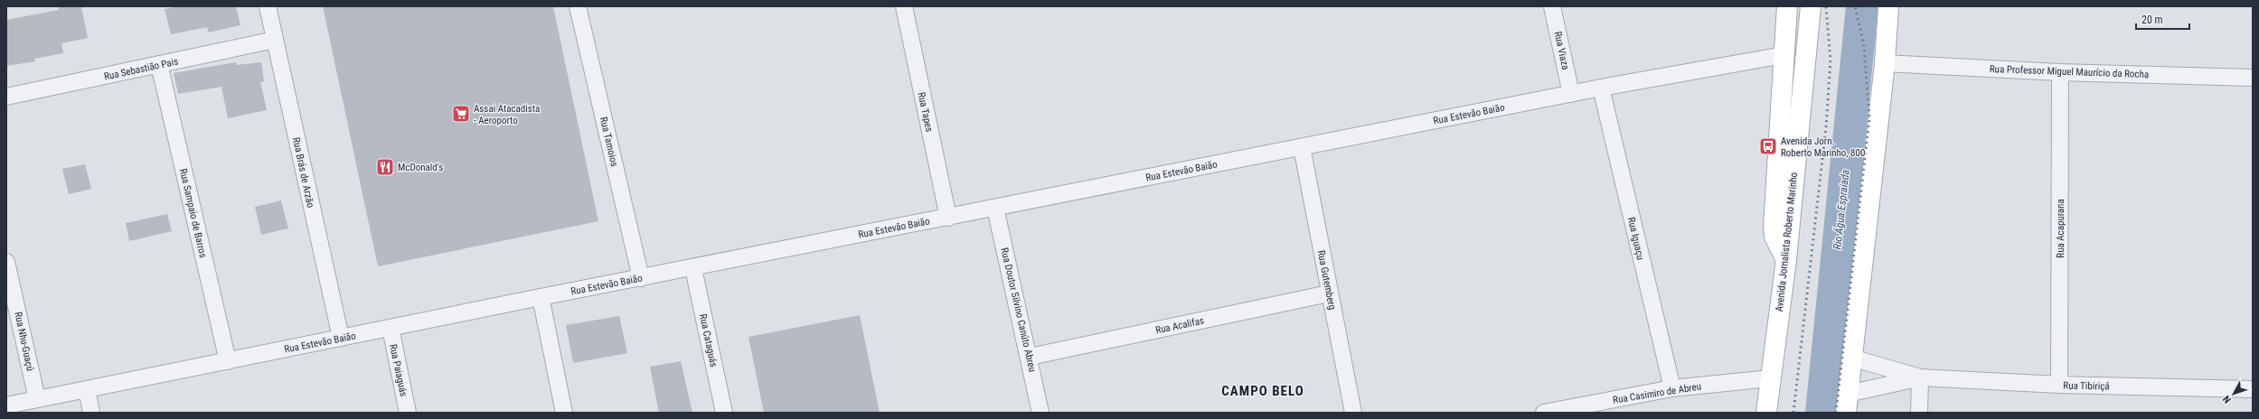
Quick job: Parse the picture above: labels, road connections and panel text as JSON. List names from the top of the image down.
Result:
{
  "streets": {
    "main road": ["Avenida Jornalista Roberto Marinho"],
    "street": [
      "Rua Viaza",
      "Rua Sebastião Pais",
      "Rua Professor Miguel Maurício da Rocha",
      "Rua Tapes",
      "Rua Estevão Baião",
      "Rua Tamoios",
      "Rua Brás de Arzão",
      "Rua Sampaio de Barros",
      "Rua Acapurana",
      "Rua Iguaçu",
      "Rua Gutemberg",
      "Rua Doutor Silvino Canúto Abreu",
      "Rua Acalifas",
      "Rua Cataguás",
      "Rua Nhu-Guaçú",
      "Rua Paiaguás",
      "Rua Tibiriçá",
      "Rua Casimiro de Abreu"
    ]
  },
  "crossings": [
    ["Rua Viaza", "Rua Estevão Baião"],
    ["Rua Sebastião Pais", "Rua Brás de Arzão"],
    ["Rua Sebastião Pais", "Rua Sampaio de Barros"],
    ["Rua Professor Miguel Maurício da Rocha", "Rua Acapurana"],
    ["Rua Tapes", "Rua Estevão Baião"],
    ["Rua Estevão Baião", "Rua Tamoios"],
    ["Rua Estevão Baião", "Rua Brás de Arzão"],
    ["Rua Estevão Baião", "Rua Sampaio de Barros"],
    ["Rua Estevão Baião", "Rua Iguaçu"],
    ["Rua Estevão Baião", "Rua Gutemberg"],
    ["Rua Estevão Baião", "Rua Doutor Silvino Canúto Abreu"],
    ["Rua Estevão Baião", "Rua Cataguás"],
    ["Rua Estevão Baião", "Rua Nhu-Guaçú"],
    ["Rua Estevão Baião", "Rua Paiaguás"],
    ["Rua Acapurana", "Rua Tibiriçá"],
    ["Rua Iguaçu", "Rua Casimiro de Abreu"],
    ["Avenida Jornalista Roberto Marinho", "Rua Casimiro de Abreu"],
    ["Rua Gutemberg", "Rua Acalifas"],
    ["Rua Doutor Silvino Canúto Abreu", "Rua Acalifas"]
  ],
  "districts": ["CAMPO BELO"],
  "water": ["Rio Água Espraiada"],
  "places": {
    "supermarket": ["Assai Atacadista - Aeroporto"],
    "bus stop": ["Avenida Jorn. Roberto Marinho, 800"],
    "restaurant": ["McDonald's"]
  },
  "scale_bar": "20 m",
  "north": "bottom left"
}
